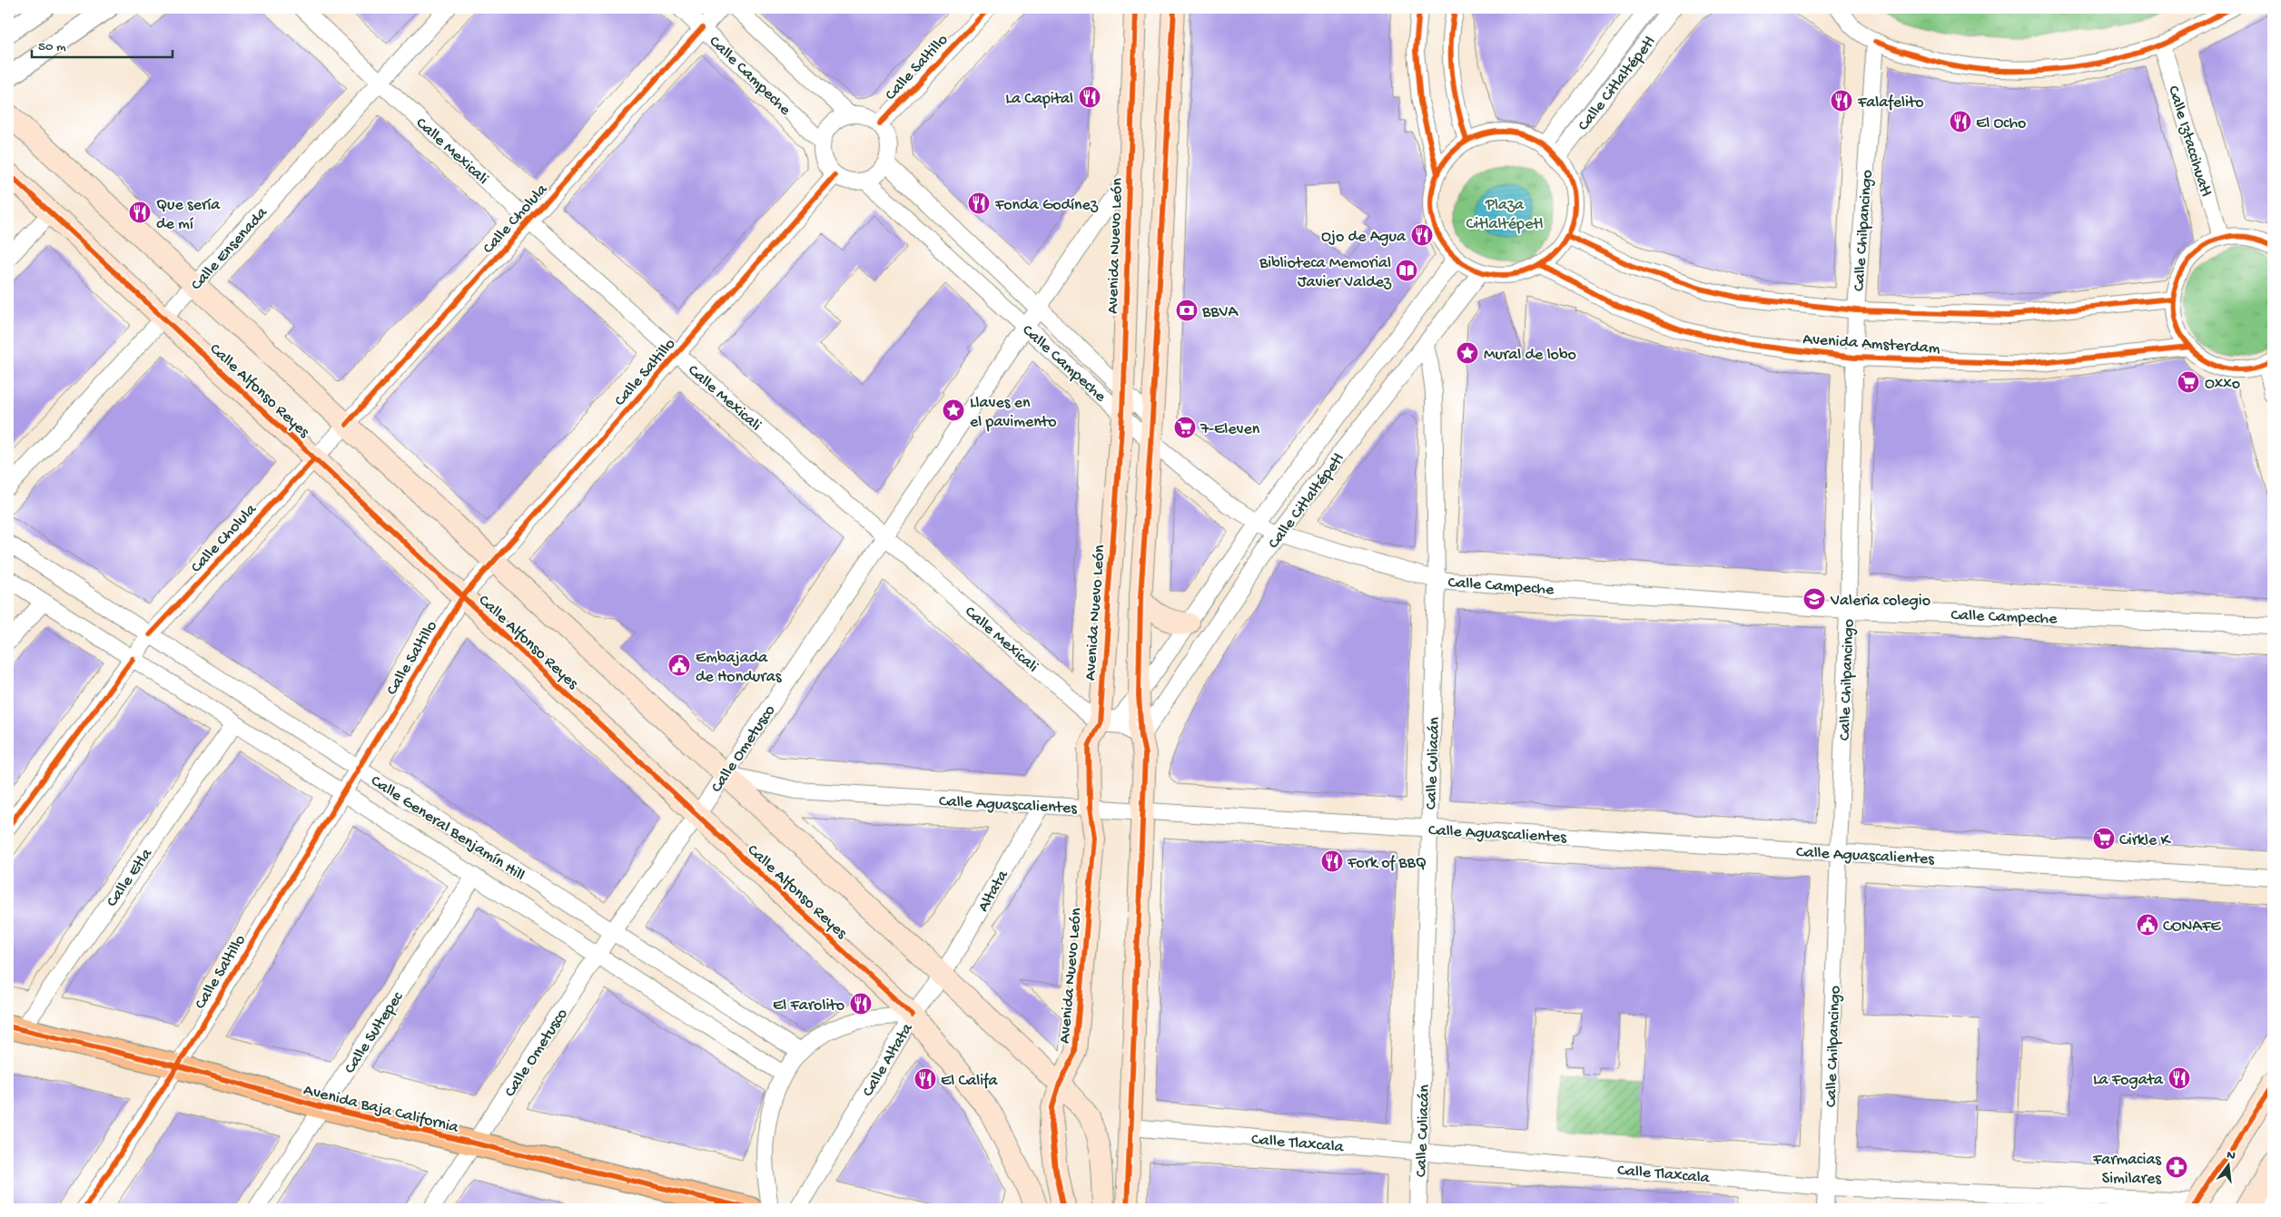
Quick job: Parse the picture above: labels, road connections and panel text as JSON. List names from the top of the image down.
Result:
{
  "streets": {
    "main road": ["Avenida Nuevo León", "Calle Alfonso Reyes", "Avenida Baja California"],
    "street": [
      "Calle Saltillo",
      "Calle Campeche",
      "Calle Citlaltépetl",
      "Calle Iztaccihuatl",
      "Calle Mexicali",
      "Calle Cholula",
      "Calle Chilpancingo",
      "Calle Ensenada",
      "Avenida Amsterdam",
      "Calle Ometusco",
      "Calle Culiacán",
      "Calle Aguascalientes",
      "Calle General Benjamín Hill",
      "Calle Etla",
      "Altata",
      "Calle Sultepec",
      "Calle Altata",
      "Calle Tlaxcala"
    ]
  },
  "crossings": [
    ["Calle Saltillo", "Calle Campeche"],
    ["Calle Saltillo", "Calle Mexicali"],
    ["Calle Saltillo", "Calle Alfonso Reyes"],
    ["Calle Saltillo", "Calle General Benjamín Hill"],
    ["Calle Saltillo", "Avenida Baja California"],
    ["Calle Campeche", "Calle Citlaltépetl"],
    ["Calle Campeche", "Calle Cholula"],
    ["Calle Campeche", "Calle Chilpancingo"],
    ["Calle Campeche", "Avenida Nuevo León"],
    ["Calle Campeche", "Calle Ometusco"],
    ["Calle Campeche", "Calle Culiacán"],
    ["Calle Citlaltépetl", "Avenida Amsterdam"],
    ["Calle Citlaltépetl", "Calle Culiacán"],
    ["Calle Mexicali", "Calle Cholula"],
    ["Calle Mexicali", "Avenida Nuevo León"],
    ["Calle Mexicali", "Calle Ensenada"],
    ["Calle Mexicali", "Calle Ometusco"],
    ["Calle Cholula", "Calle Alfonso Reyes"],
    ["Calle Cholula", "Calle General Benjamín Hill"],
    ["Calle Chilpancingo", "Avenida Amsterdam"],
    ["Calle Chilpancingo", "Calle Aguascalientes"],
    ["Calle Chilpancingo", "Calle Tlaxcala"],
    ["Avenida Nuevo León", "Calle Alfonso Reyes"],
    ["Avenida Nuevo León", "Calle Ometusco"],
    ["Avenida Nuevo León", "Calle Aguascalientes"],
    ["Calle Ensenada", "Calle Alfonso Reyes"],
    ["Calle Alfonso Reyes", "Calle Ometusco"],
    ["Calle Alfonso Reyes", "Calle Aguascalientes"],
    ["Calle Alfonso Reyes", "Altata"],
    ["Calle Alfonso Reyes", "Calle Altata"],
    ["Calle Ometusco", "Calle Aguascalientes"],
    ["Calle Ometusco", "Calle General Benjamín Hill"],
    ["Calle Ometusco", "Avenida Baja California"],
    ["Calle Culiacán", "Calle Aguascalientes"],
    ["Calle Culiacán", "Calle Tlaxcala"],
    ["Calle Aguascalientes", "Altata"],
    ["Calle General Benjamín Hill", "Calle Etla"],
    ["Calle General Benjamín Hill", "Calle Sultepec"],
    ["Calle General Benjamín Hill", "Calle Altata"],
    ["Calle Etla", "Avenida Baja California"],
    ["Altata", "Calle Altata"],
    ["Calle Sultepec", "Avenida Baja California"]
  ],
  "parks": ["Plaza Citlaltépetl"],
  "places": {
    "restaurant": [
      "La Capital",
      "Falafelito",
      "El Ocho",
      "Fonda Godínez",
      "Que sería de mí",
      "Ojo de Agua",
      "Fork of BBQ",
      "El Farolito",
      "La Fogata",
      "El Califa"
    ],
    "library": ["Biblioteca Memorial Javier Valdez"],
    "bank": ["BBVA"],
    "place": ["Mural de lobo", "Llaves en el pavimento"],
    "supermarket": ["Oxxo", "7-Eleven", "Cirkle K"],
    "school or university": ["Valeria colegio"],
    "public building": ["Embajada de Honduras", "CONAFE"],
    "pharmacy": ["Farmacias Similares"]
  },
  "scale_bar": "50 m",
  "north": "top"
}
